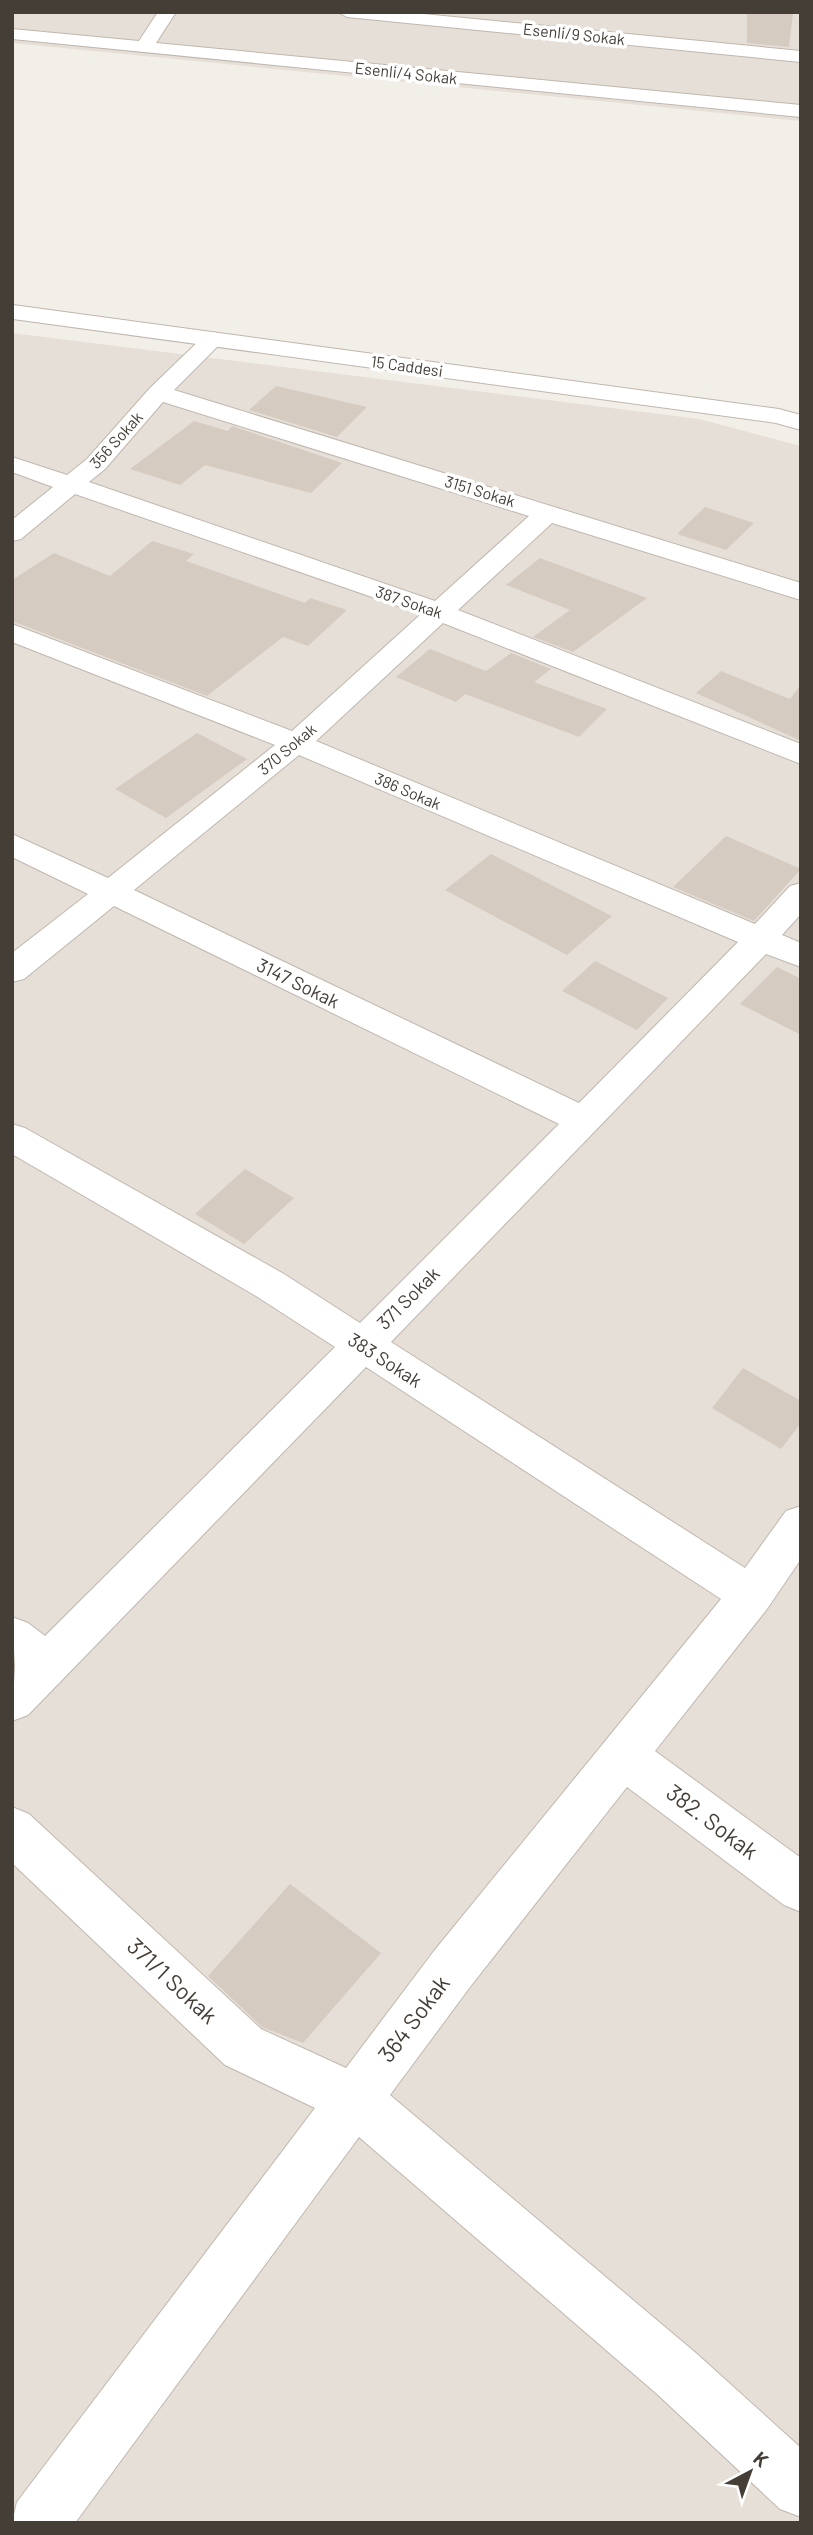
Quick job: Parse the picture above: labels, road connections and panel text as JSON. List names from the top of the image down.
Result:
{
  "streets": {
    "street": [
      "Esenli/9 Sokak",
      "Esenli/4 Sokak",
      "15 Caddesi",
      "356 Sokak",
      "3151 Sokak",
      "387 Sokak",
      "370 Sokak",
      "386 Sokak",
      "3147 Sokak",
      "371 Sokak",
      "383 Sokak",
      "382. Sokak",
      "371/1 Sokak",
      "364 Sokak"
    ]
  },
  "crossings": [
    ["15 Caddesi", "356 Sokak"],
    ["356 Sokak", "3151 Sokak"],
    ["356 Sokak", "387 Sokak"],
    ["3151 Sokak", "370 Sokak"],
    ["387 Sokak", "370 Sokak"],
    ["370 Sokak", "386 Sokak"],
    ["370 Sokak", "3147 Sokak"],
    ["386 Sokak", "371 Sokak"],
    ["3147 Sokak", "371 Sokak"],
    ["371 Sokak", "383 Sokak"],
    ["383 Sokak", "364 Sokak"],
    ["382. Sokak", "364 Sokak"],
    ["371/1 Sokak", "364 Sokak"]
  ],
  "north": "top right"
}
